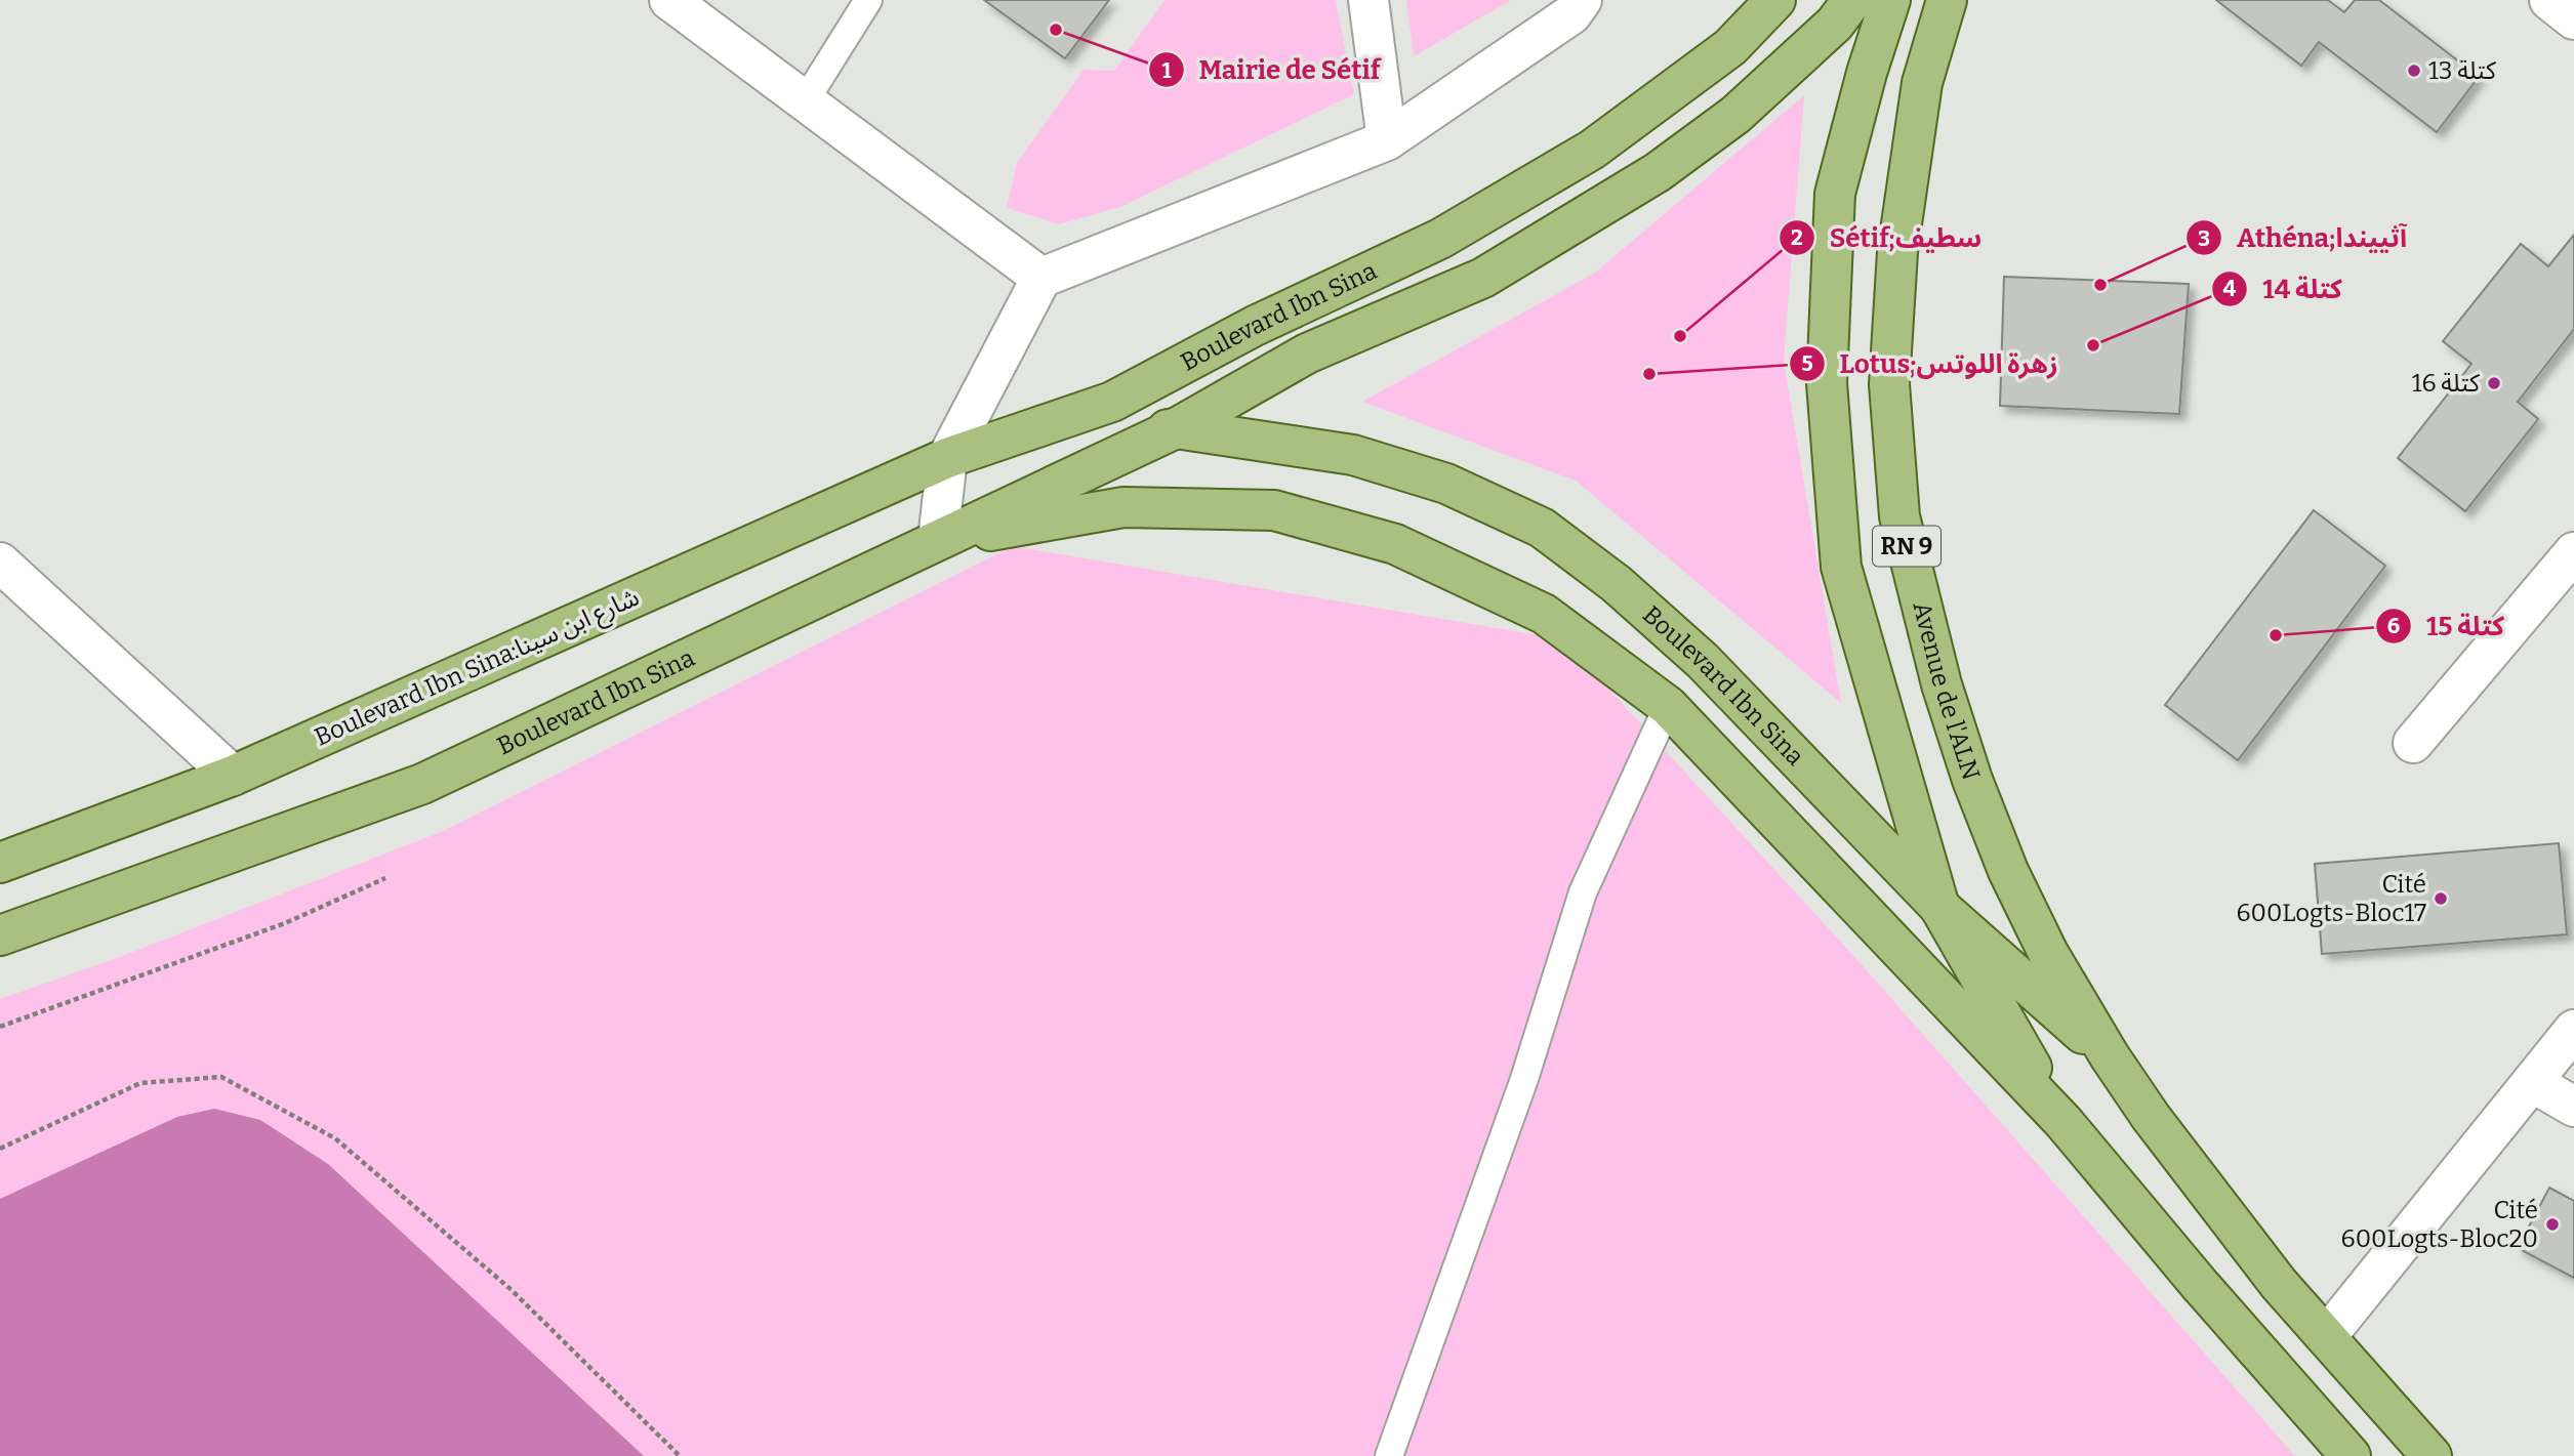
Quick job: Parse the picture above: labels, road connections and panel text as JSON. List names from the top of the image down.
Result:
{
  "streets": {
    "main road": [
      "Boulevard Ibn Sina",
      "RN 9",
      "Boulevard Ibn Sina:شارع ابن سينا",
      "Avenue de l'ALN"
    ]
  },
  "crossings": [
    ["Boulevard Ibn Sina", "RN 9"],
    ["Boulevard Ibn Sina", "Boulevard Ibn Sina:شارع ابن سينا"],
    ["Boulevard Ibn Sina", "Avenue de l'ALN"]
  ],
  "places": [
    "Mairie de Sétif",
    "كتلة 13",
    "Athéna;آثييندا",
    "Sétif;سطيف",
    "كتلة 14",
    "Lotus;زهرة اللوتس",
    "كتلة 16",
    "كتلة 15",
    "Cité 600Logts-Bloc17",
    "Cité 600Logts-Bloc20"
  ]
}
